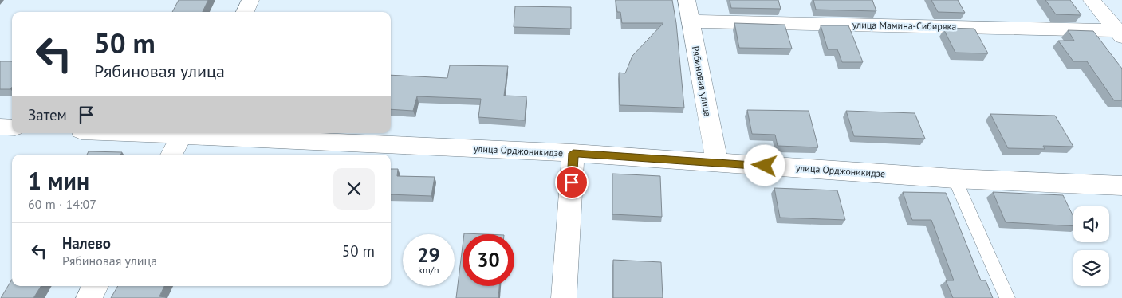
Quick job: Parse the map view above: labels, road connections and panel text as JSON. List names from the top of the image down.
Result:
{
  "streets": {
    "street": ["улица Мамина-Сибиряка", "Рябиновая улица", "улица Орджоникидзе"]
  },
  "crossings": [
    ["улица Мамина-Сибиряка", "Рябиновая улица"],
    ["Рябиновая улица", "улица Орджоникидзе"]
  ],
  "page": {
    "turn": ["50 m", "Рябиновая улица"],
    "then": "Затем",
    "heading": ["1 мин", "60 m · 14:07"],
    "list": [
      {
        "name": "Налево",
        "note": "Рябиновая улица",
        "value": "50 m"
      }
    ],
    "speed": "29 km/h",
    "limit": "30"
  }
}
